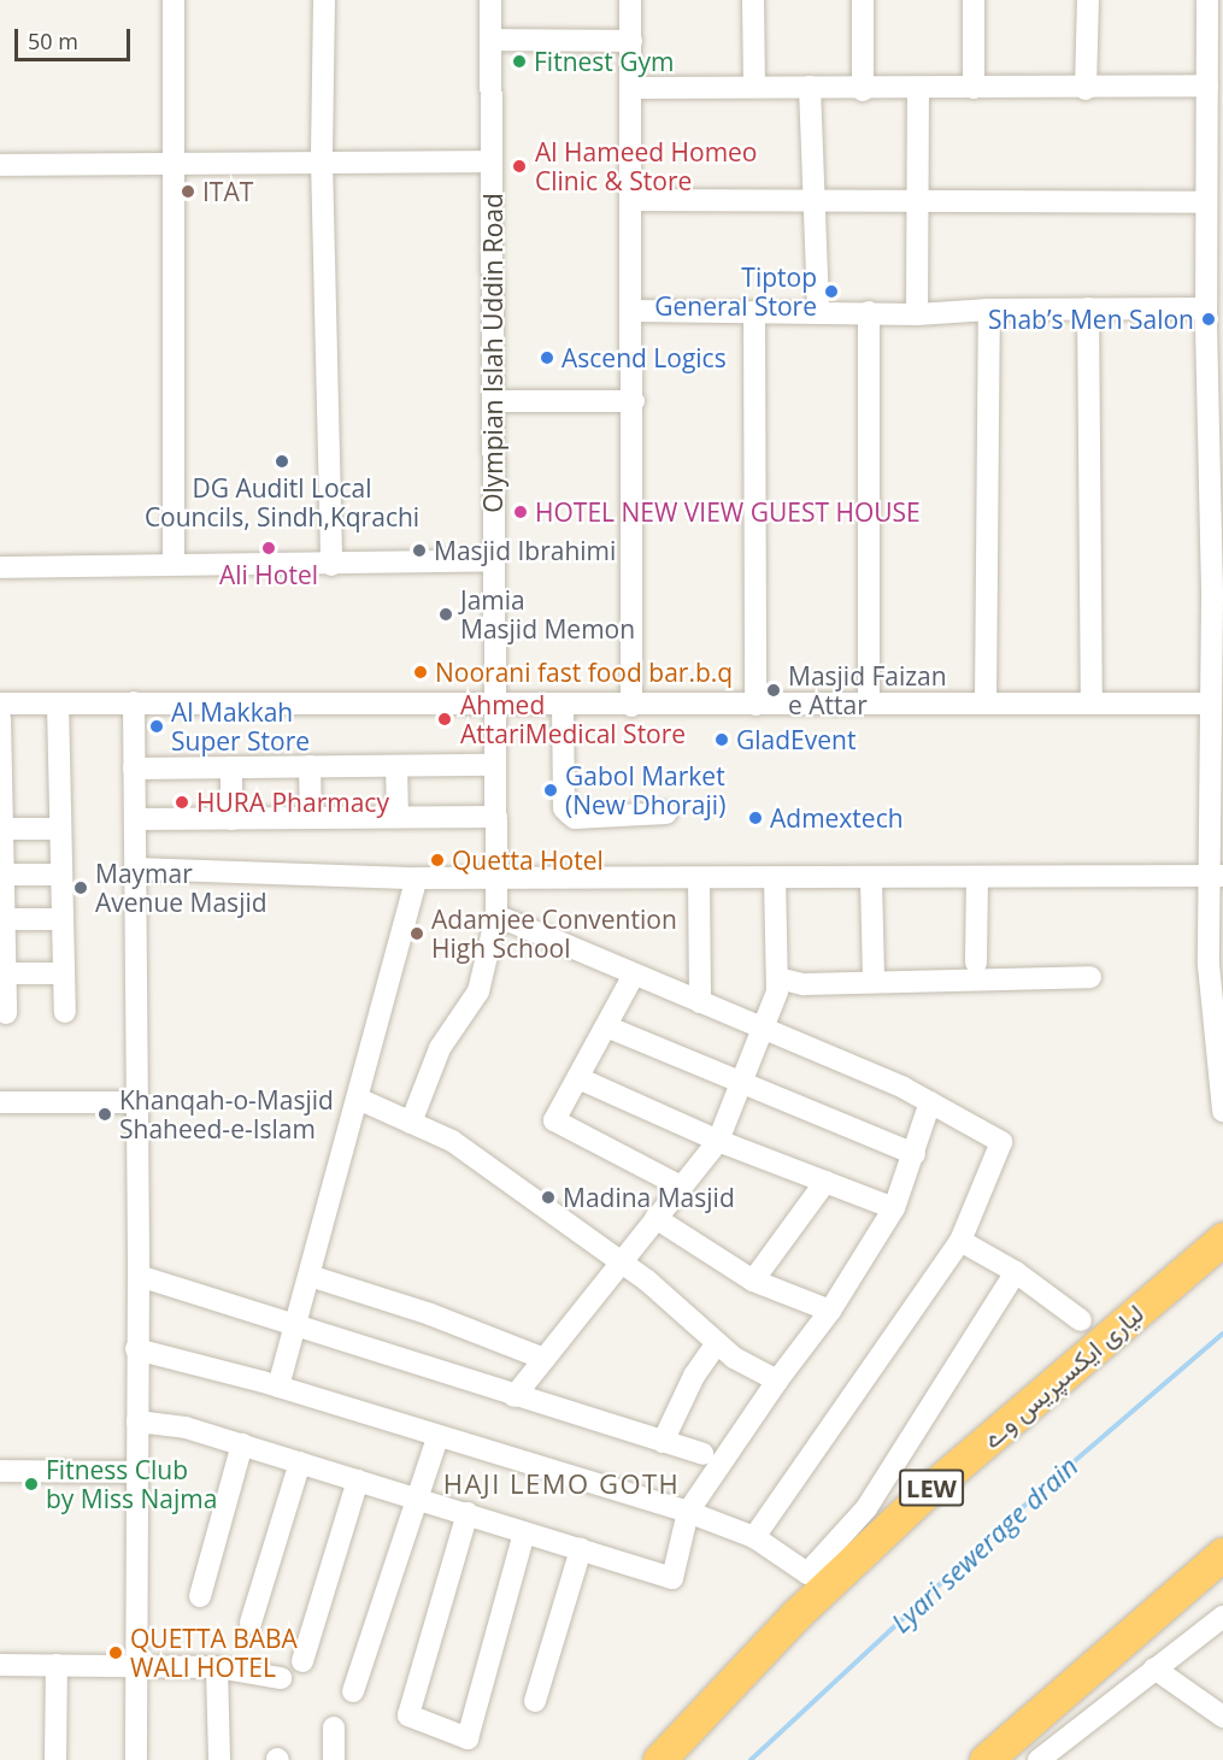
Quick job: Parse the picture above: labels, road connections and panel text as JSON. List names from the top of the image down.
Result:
{
  "streets": {
    "highway": ["لیاری ایکسپریس وے", "LEW"],
    "street": ["Olympian Islah Uddin Road"]
  },
  "districts": ["HAJI LEMO GOTH"],
  "water": ["Lyari sewerage drain"],
  "places": [
    "Fitnest Gym",
    "Al Hameed Homeo Clinic & Store",
    "ITAT",
    "Tiptop General Store",
    "Shab’s Men Salon",
    "Ascend Logics",
    "DG Auditl Local Councils, Sindh,Kqrachi",
    "HOTEL NEW VIEW GUEST HOUSE",
    "Ali Hotel",
    "Masjid Ibrahimi",
    "Jamia Masjid Memon",
    "Noorani fast food bar.b.q",
    "Masjid Faizan e Attar",
    "Ahmed AttariMedical Store",
    "Al Makkah Super Store",
    "GladEvent",
    "Gabol Market (New Dhoraji)",
    "HURA Pharmacy",
    "Admextech",
    "Quetta Hotel",
    "Maymar Avenue Masjid",
    "Adamjee Convention High School",
    "Khanqah-o-Masjid Shaheed-e-Islam",
    "Madina Masjid",
    "Fitness Club by Miss Najma",
    "QUETTA BABA WALI HOTEL"
  ],
  "scale_bar": "50 m"
}
